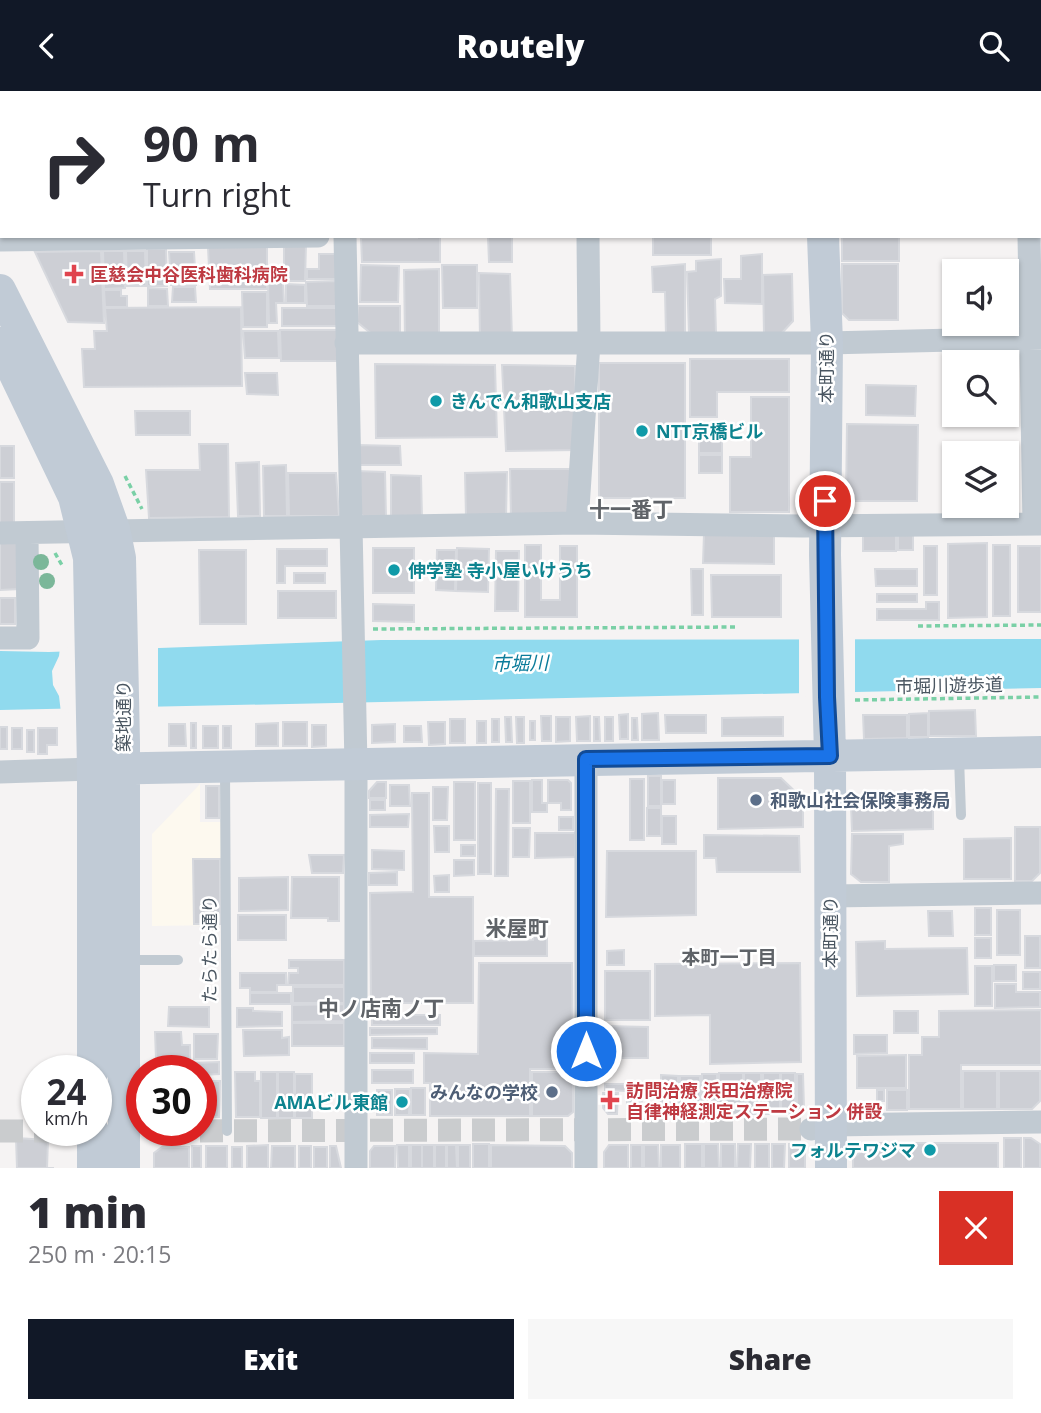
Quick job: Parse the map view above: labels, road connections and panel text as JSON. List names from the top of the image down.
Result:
{
  "streets": {
    "street": ["本町通り", "築地通り"],
    "lane": ["たらたら通り"],
    "path": ["市堀川遊歩道"]
  },
  "districts": [
    "十一番丁",
    "米屋町",
    "本町一丁目",
    "中ノ店南ノ丁"
  ],
  "water": ["市堀川"],
  "places": {
    "health": ["匡慈会中谷医科歯科病院", "訪問治療 浜田治療院 自律神経測定ステーション 併設"],
    "other": [
      "きんでん和歌山支店",
      "NTT京橋ビル",
      "伸学塾 寺小屋いけうち",
      "和歌山社会保険事務局",
      "みんなの学校",
      "AMAビル東館",
      "フォルテワジマ"
    ]
  },
  "page": {
    "header": "Routely",
    "turn": ["90 m", "Turn right"],
    "speed": "24 km/h",
    "limit": "30",
    "heading": ["1 min", "250 m · 20:15"],
    "buttons": ["Exit", "Share"]
  }
}
